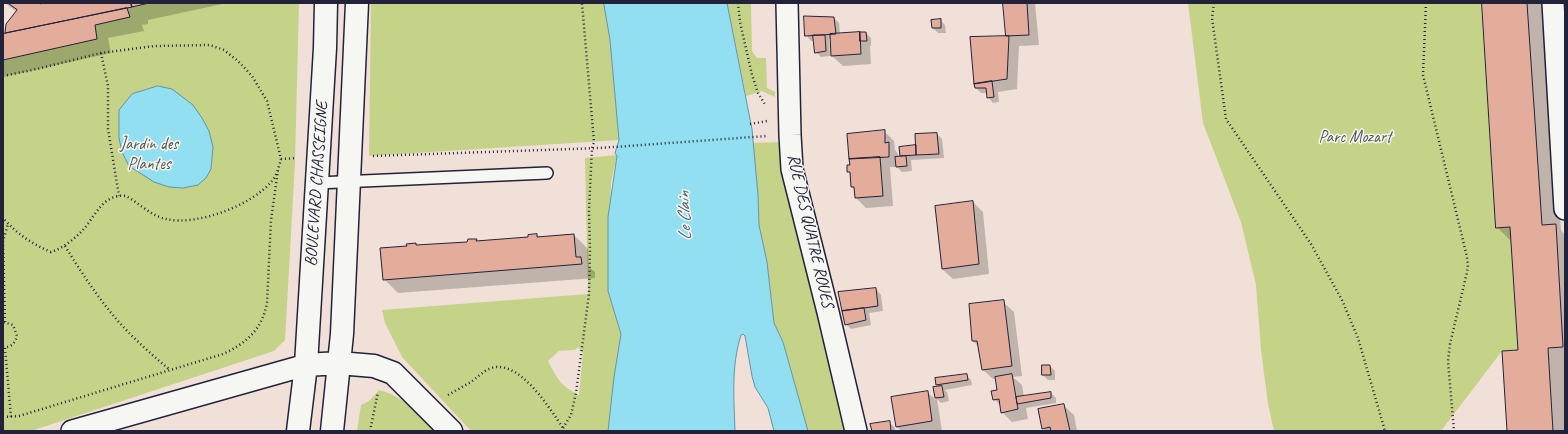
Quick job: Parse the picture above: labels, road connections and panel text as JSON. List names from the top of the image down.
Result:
{
  "streets": {
    "main road": ["BOULEVARD CHASSEIGNE"],
    "street": ["RUE DES QUATRE ROUES"]
  },
  "water": ["Le Clain"],
  "parks": ["Parc Mozart", "Jardin des Plantes"]
}
